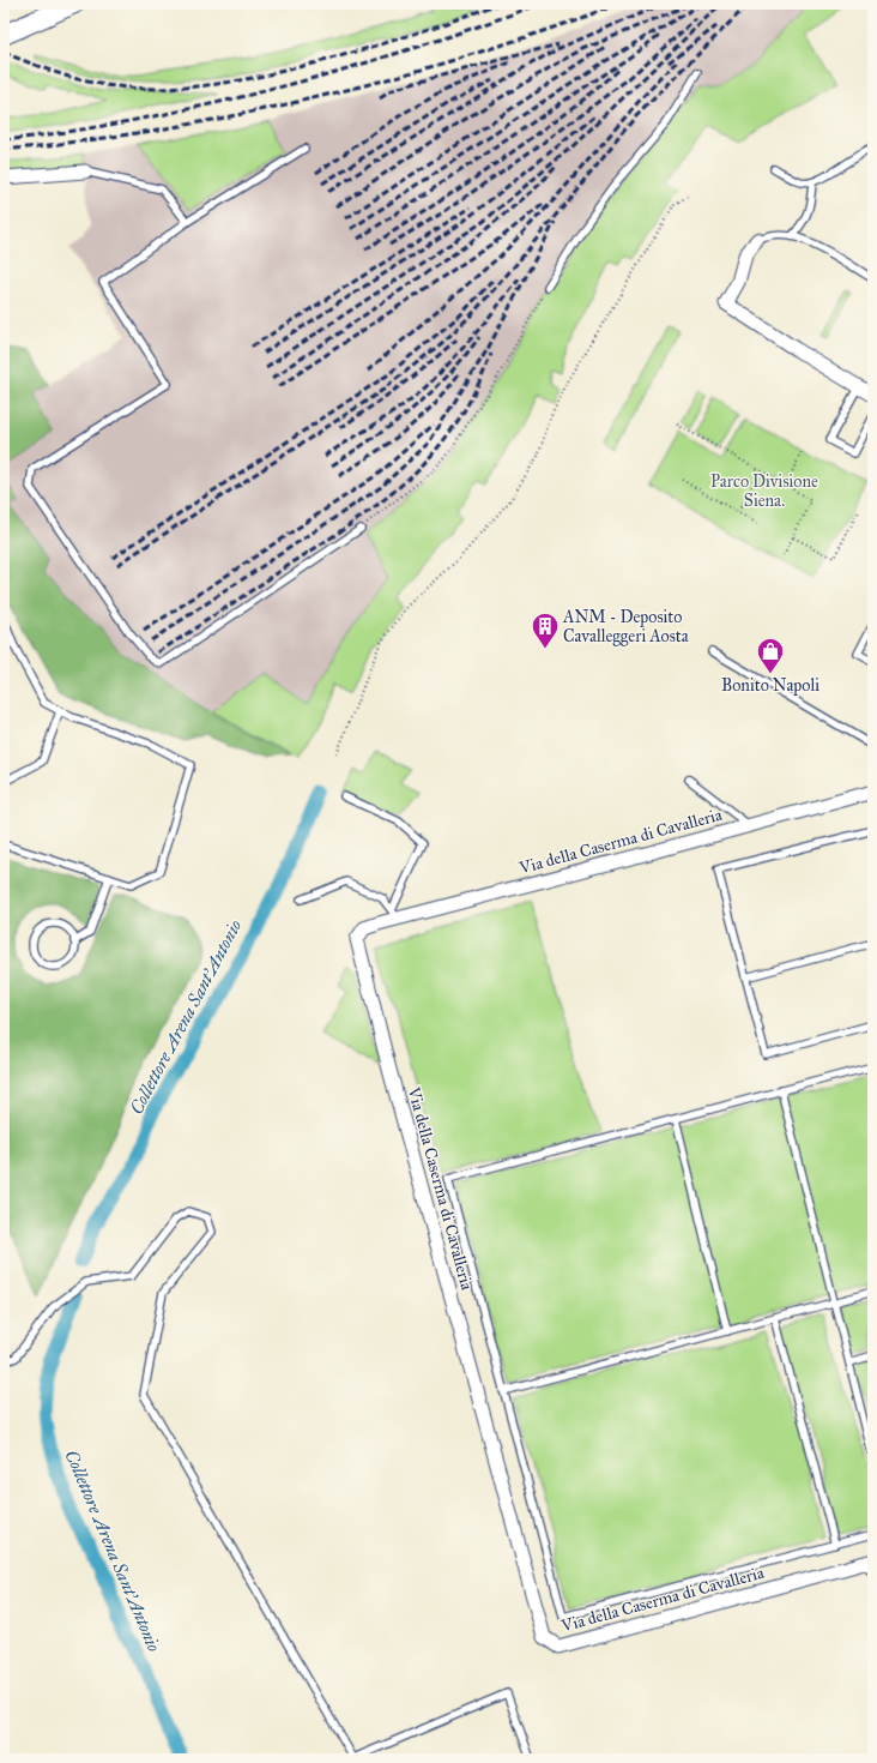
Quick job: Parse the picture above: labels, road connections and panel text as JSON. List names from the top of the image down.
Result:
{
  "streets": {
    "street": ["Via della Caserma di Cavalleria"]
  },
  "water": ["Collettore Arena Sant'Antonio"],
  "parks": ["Parco Divisione Siena."],
  "places": {
    "building": ["ANM - Deposito Cavalleggeri Aosta"],
    "shop": ["Bonito Napoli"]
  }
}
